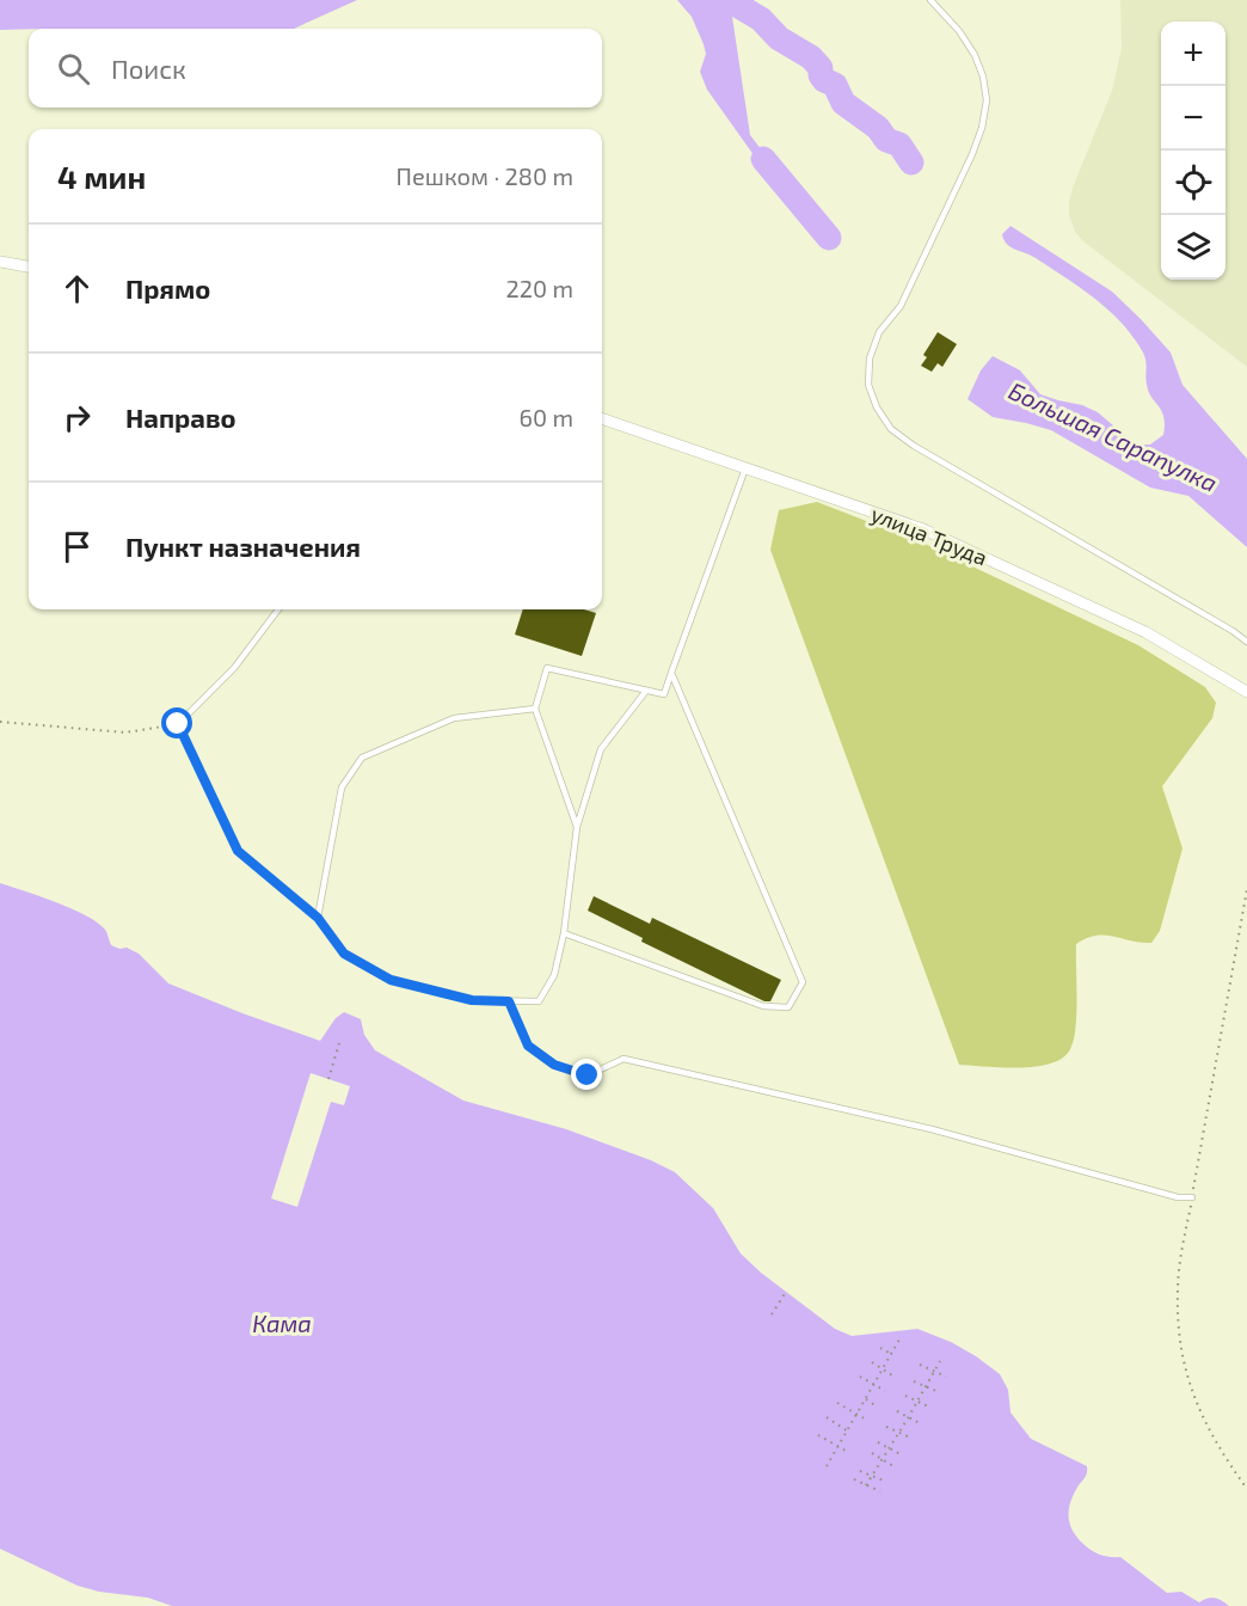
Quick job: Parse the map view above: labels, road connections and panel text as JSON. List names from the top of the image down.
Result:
{
  "streets": {
    "street": ["улица Труда"]
  },
  "water": ["Большая Сарапулка", "Кама"],
  "page": {
    "map_buttons": ["+", "−"],
    "search": "Поиск",
    "heading": ["4 мин", "Пешком · 280 m"],
    "list": [
      ["Прямо", "220 m"],
      ["Направо", "60 m"],
      "Пункт назначения"
    ]
  }
}
